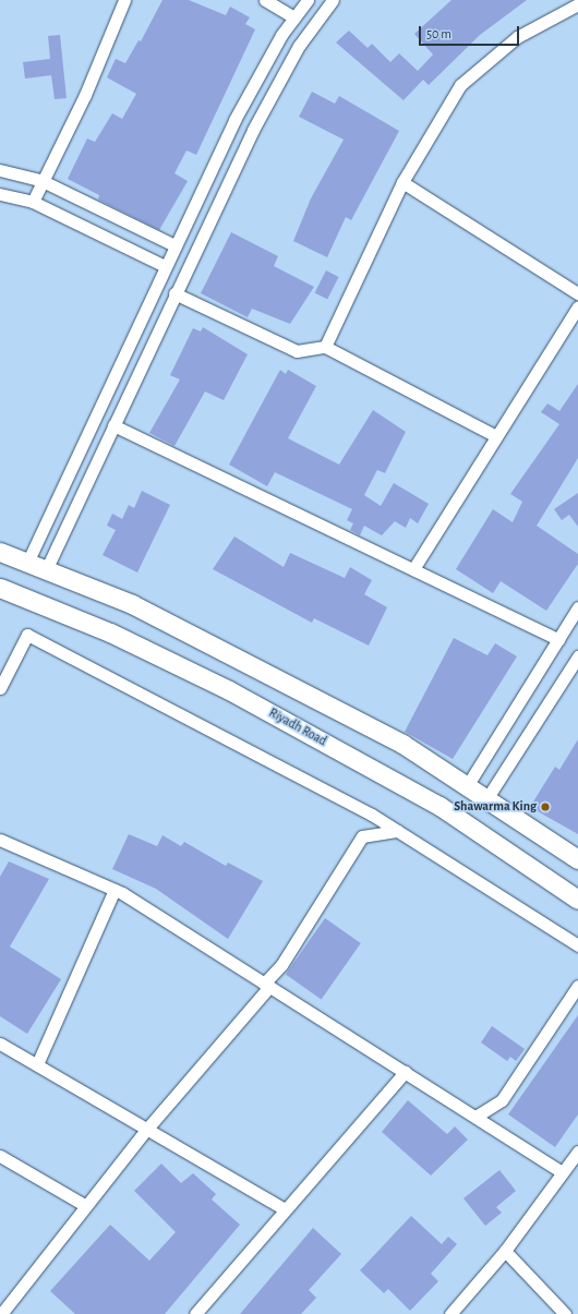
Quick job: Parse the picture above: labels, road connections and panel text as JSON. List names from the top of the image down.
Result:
{
  "streets": {
    "main road": ["Riyadh Road"]
  },
  "places": ["Shawarma King"],
  "scale_bar": "50 m"
}
